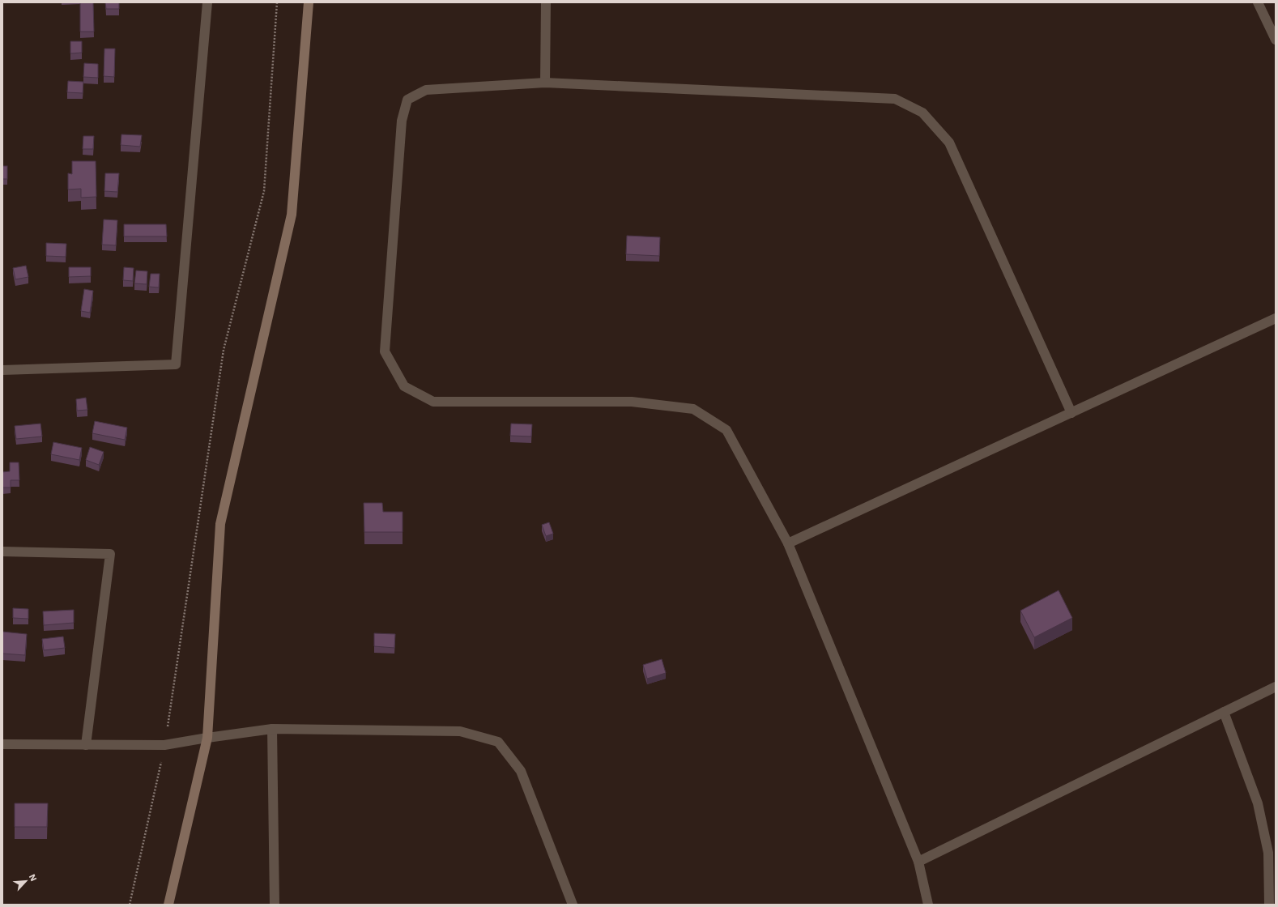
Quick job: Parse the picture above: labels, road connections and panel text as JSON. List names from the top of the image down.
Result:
{
  "north": "top right"
}
